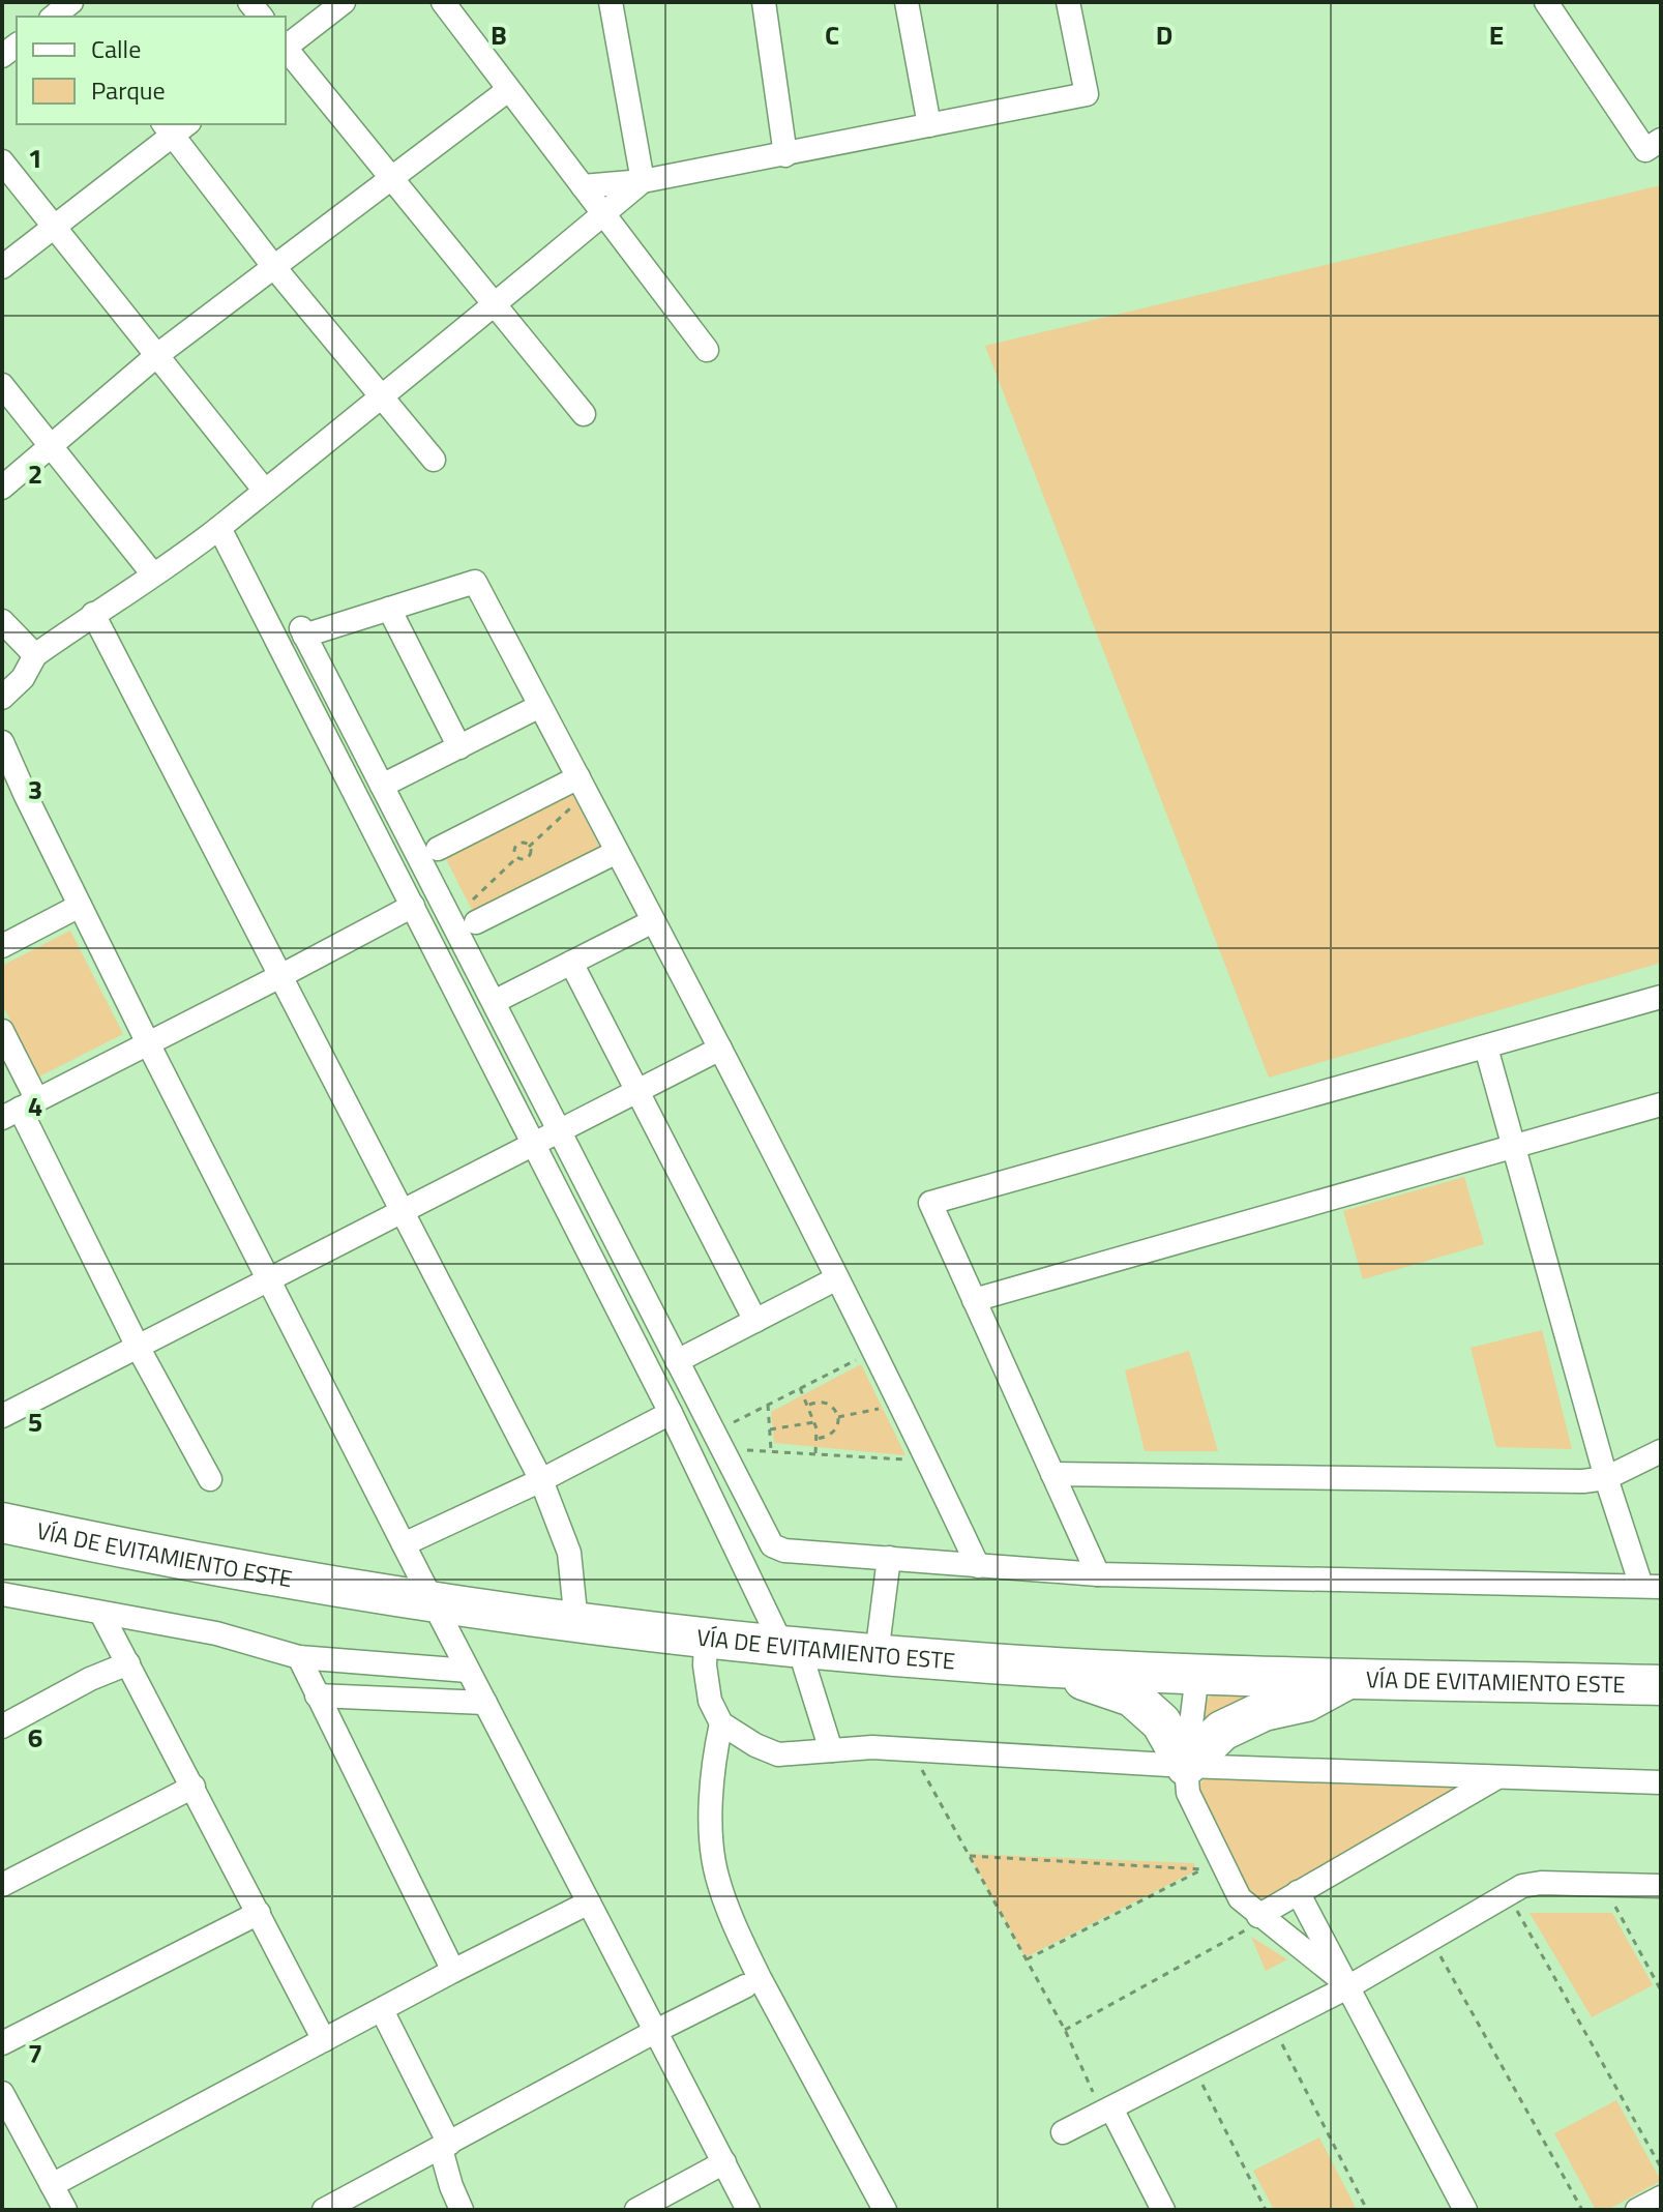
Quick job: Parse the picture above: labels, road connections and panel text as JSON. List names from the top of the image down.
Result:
{
  "streets": {
    "highway": ["VÍA DE EVITAMIENTO ESTE"]
  },
  "legend": ["Calle", "Parque"],
  "grid": {
    "columns": [
      "B",
      "C",
      "D",
      "E"
    ],
    "rows": [
      "1",
      "2",
      "3",
      "4",
      "5",
      "6",
      "7"
    ]
  }
}
